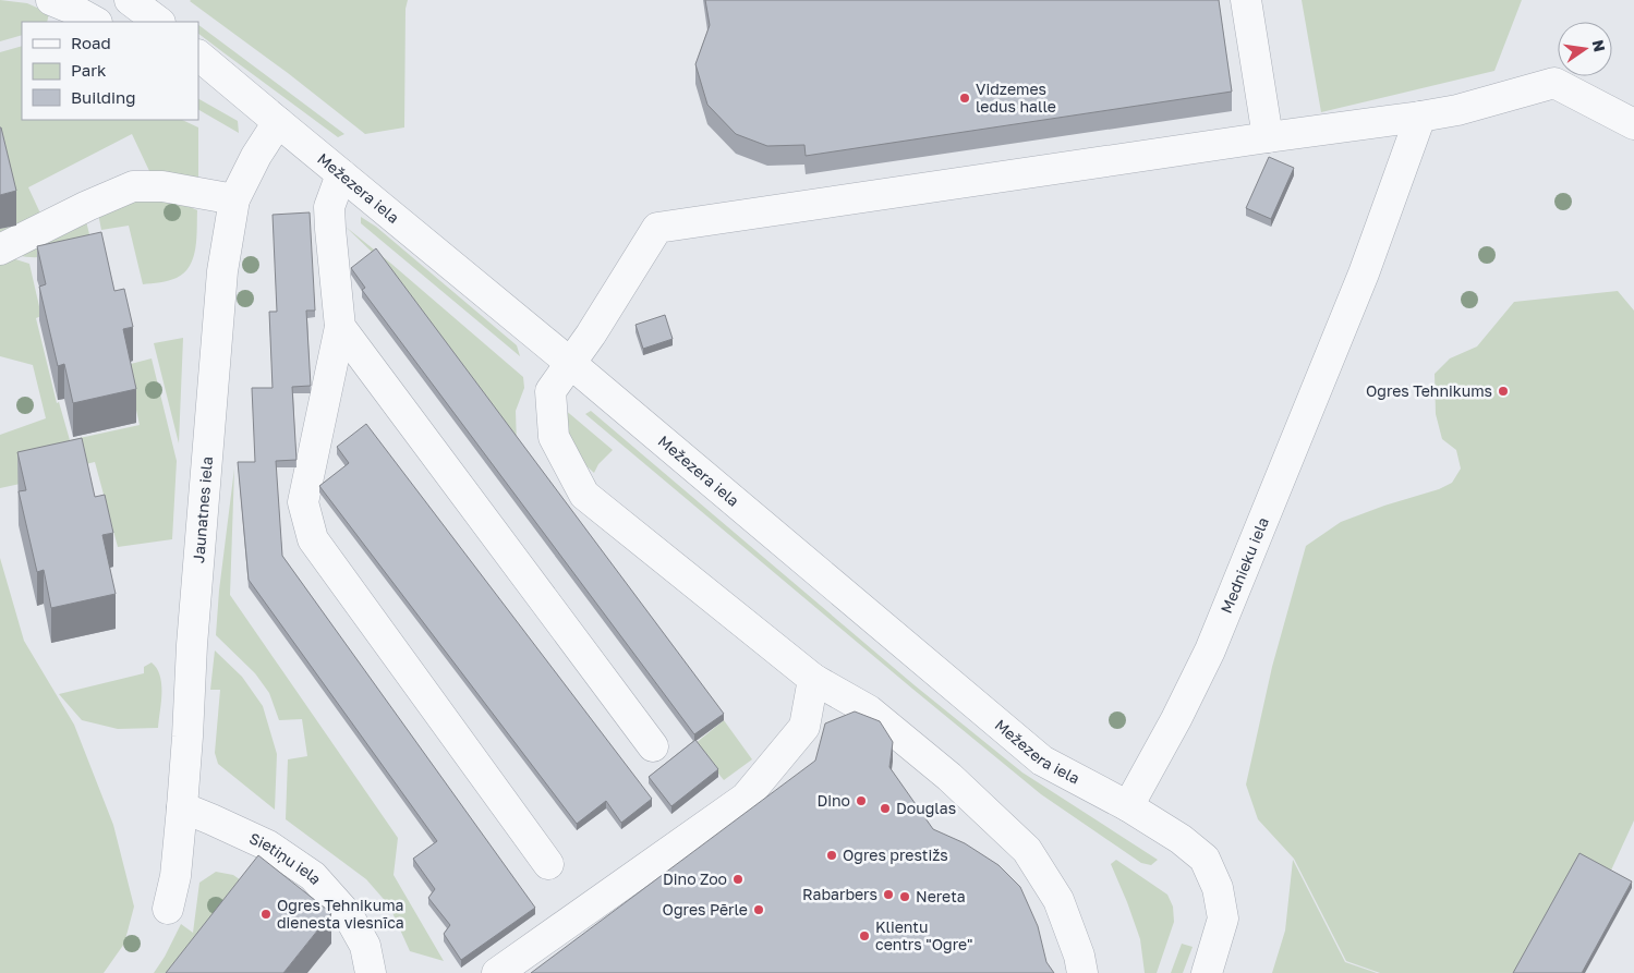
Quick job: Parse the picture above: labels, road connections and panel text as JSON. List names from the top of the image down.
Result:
{
  "streets": {
    "street": [
      "Mežezera iela",
      "Jaunatnes iela",
      "Mednieku iela",
      "Sietiņu iela"
    ]
  },
  "crossings": [
    ["Mežezera iela", "Jaunatnes iela"],
    ["Mežezera iela", "Mednieku iela"],
    ["Jaunatnes iela", "Sietiņu iela"]
  ],
  "places": [
    "Vidzemes ledus halle",
    "Ogres Tehnikums",
    "Dino",
    "Douglas",
    "Ogres prestižs",
    "Dino Zoo",
    "Rabarbers",
    "Nereta",
    "Ogres Pērle",
    "Ogres Tehnikuma dienesta viesnīca",
    "Klientu centrs \"Ogre\""
  ],
  "legend": ["Road", "Park", "Building"],
  "north": "right"
}
